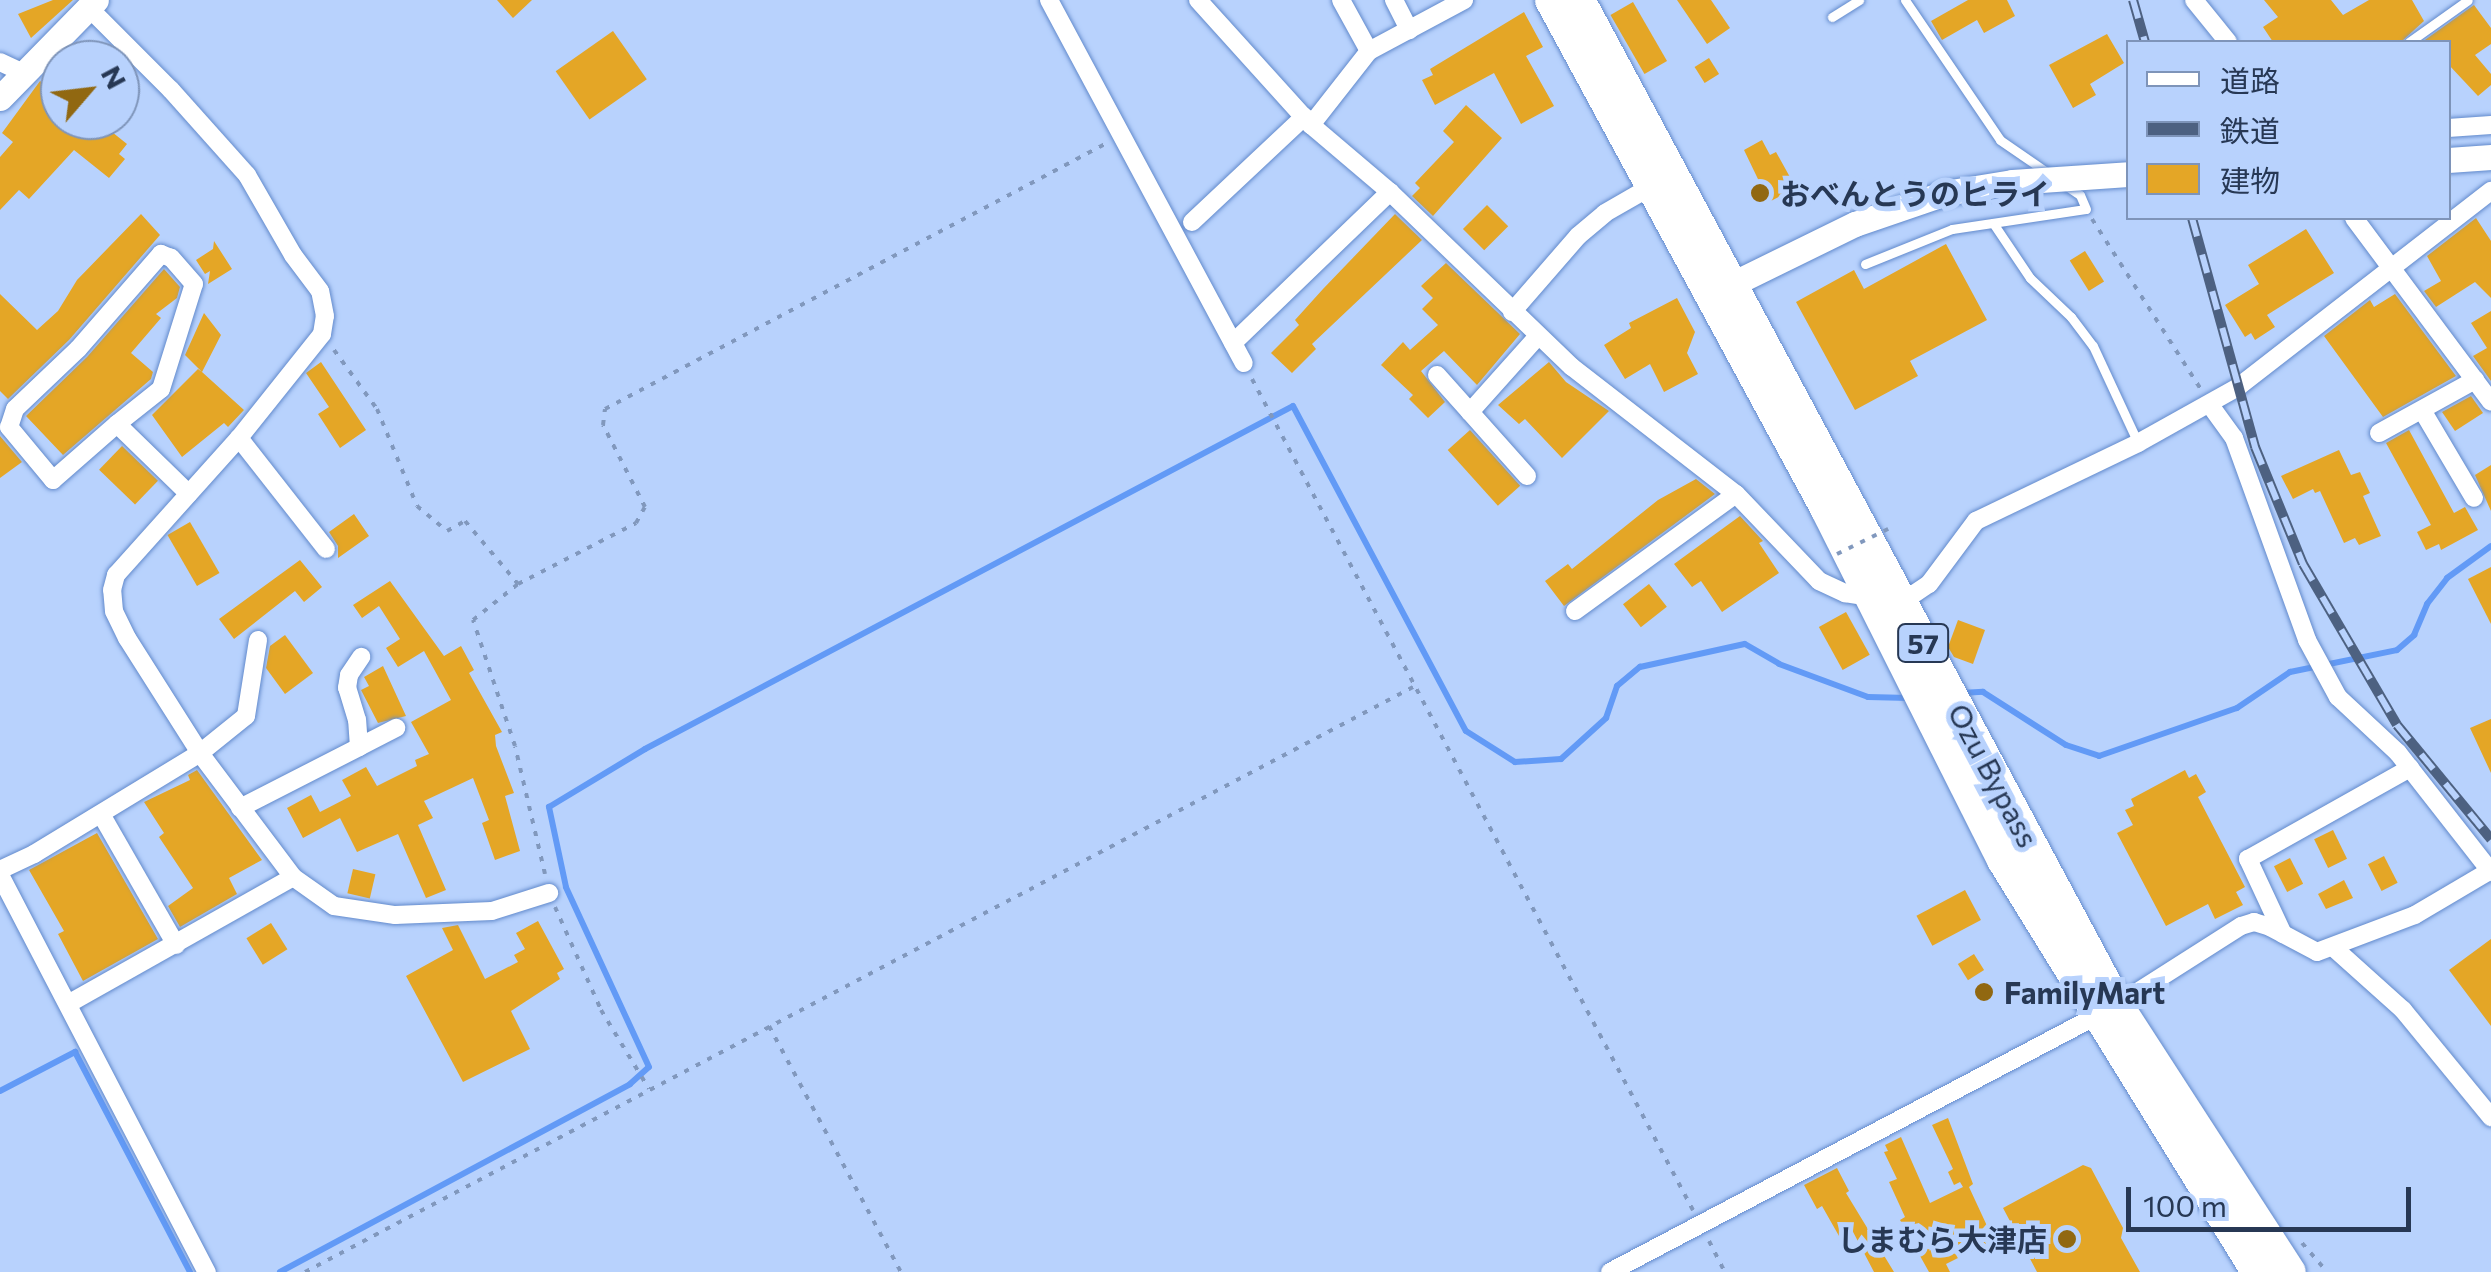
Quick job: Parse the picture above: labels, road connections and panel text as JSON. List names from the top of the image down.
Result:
{
  "streets": {
    "highway": ["57", "Ozu Bypass"]
  },
  "places": ["おべんとうのヒライ", "FamilyMart", "しまむら大津店"],
  "legend": ["道路", "鉄道", "建物"],
  "scale_bar": "100 m",
  "north": "top right"
}
